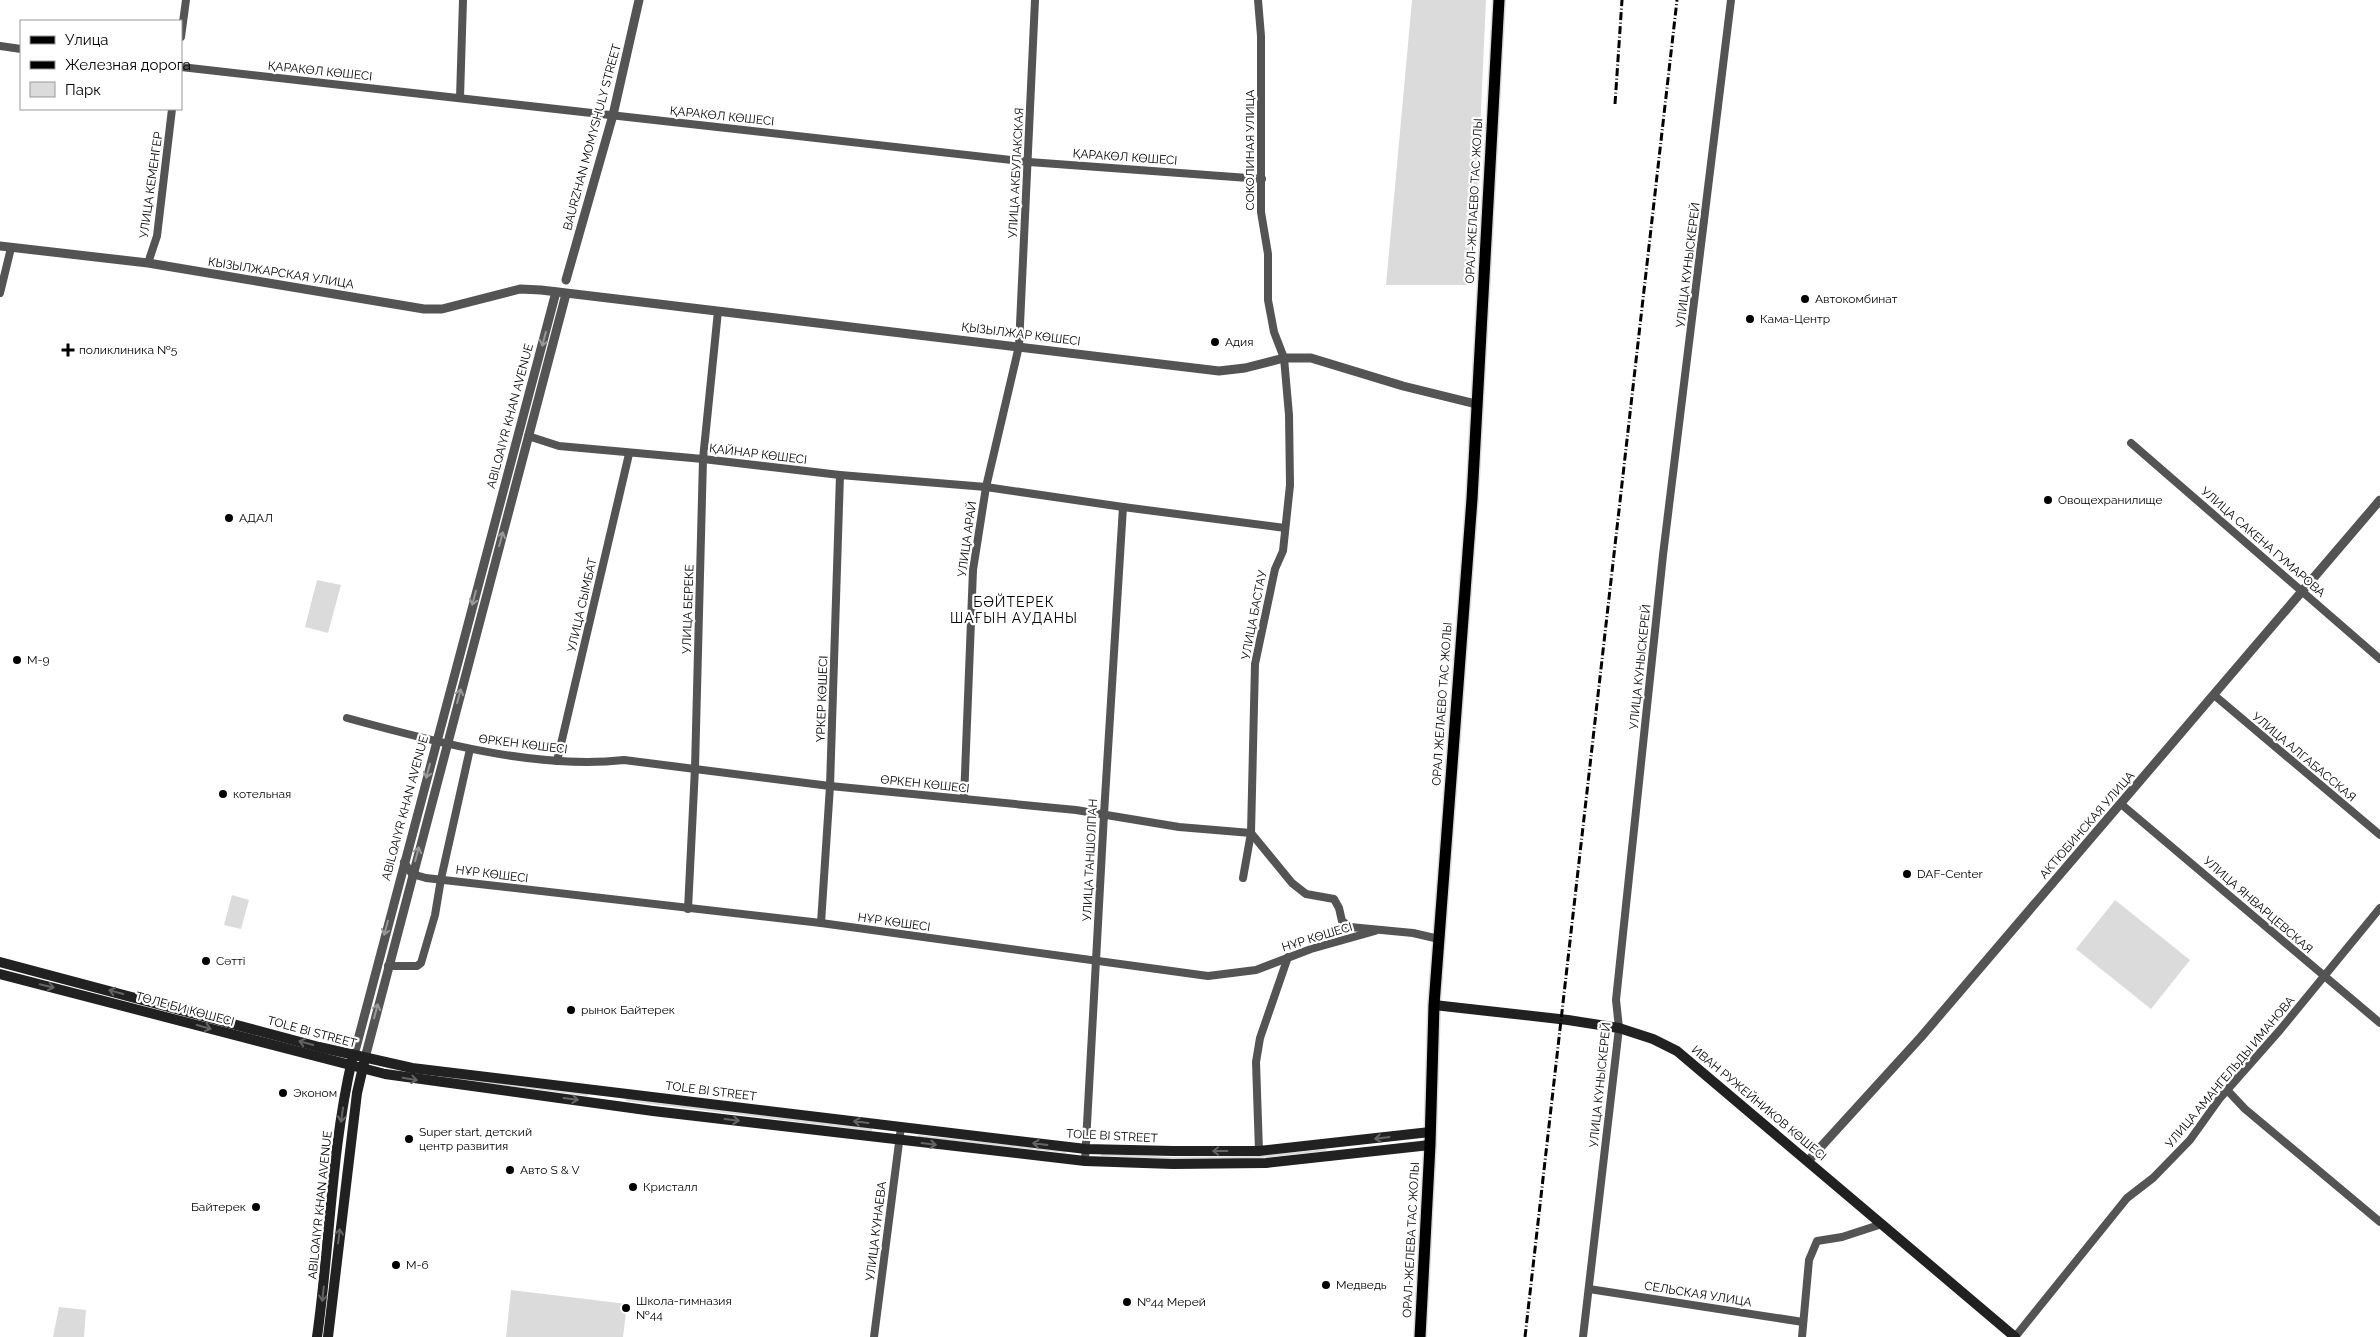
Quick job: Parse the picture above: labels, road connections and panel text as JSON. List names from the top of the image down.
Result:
{
  "streets": {
    "main road": [
      "ОРАЛ-ЖЕЛАЕВО ТАС ЖОЛЫ",
      "ABILQAIYR KHAN AVENUE",
      "ОРАЛ ЖЕЛАЕВО ТАС ЖОЛЫ",
      "ТӨЛЕ БИ КӨШЕСІ",
      "TOLE BI STREET",
      "ИВАН РУЖЕЙНИКОВ КӨШЕСІ",
      "ОРАЛ-ЖЕЛЕВА ТАС ЖОЛЫ"
    ],
    "street": [
      "ҚАРАКӨЛ КӨШЕСІ",
      "BAURZHAN MOMYSHULY STREET",
      "СОКОЛИНАЯ УЛИЦА",
      "УЛИЦА АКБУЛАКСКАЯ",
      "УЛИЦА КЕМЕНГЕР",
      "УЛИЦА КУНЫСКЕРЕЙ",
      "КЫЗЫЛЖАРСКАЯ УЛИЦА",
      "ҚЫЗЫЛЖАР КӨШЕСІ",
      "ҚАЙНАР КӨШЕСІ",
      "УЛИЦА АРАЙ",
      "УЛИЦА САКЕНА ГУМАРОВА",
      "УЛИЦА СЫМБАТ",
      "УЛИЦА БЕРЕКЕ",
      "УЛИЦА БАСТАУ",
      "ҮРКЕР КӨШЕСІ",
      "ӨРКЕН КӨШЕСІ",
      "УЛИЦА АЛГАБАССКАЯ",
      "АКТЮБИНСКАЯ УЛИЦА",
      "УЛИЦА ТАНШОЛПАН",
      "НҰР КӨШЕСІ",
      "УЛИЦА ЯНВАРЦЕВСКАЯ",
      "УЛИЦА АМАНГЕЛЬДЫ ИМАНОВА",
      "УЛИЦА КУНАЕВА",
      "СЕЛЬСКАЯ УЛИЦА"
    ]
  },
  "crossings": [
    ["ҚАРАКӨЛ КӨШЕСІ", "BAURZHAN MOMYSHULY STREET"],
    ["ҚАРАКӨЛ КӨШЕСІ", "СОКОЛИНАЯ УЛИЦА"],
    ["ҚАРАКӨЛ КӨШЕСІ", "УЛИЦА АКБУЛАКСКАЯ"],
    ["СОКОЛИНАЯ УЛИЦА", "ҚЫЗЫЛЖАР КӨШЕСІ"],
    ["СОКОЛИНАЯ УЛИЦА", "УЛИЦА БАСТАУ"],
    ["УЛИЦА АКБУЛАКСКАЯ", "ҚЫЗЫЛЖАР КӨШЕСІ"],
    ["УЛИЦА АКБУЛАКСКАЯ", "УЛИЦА АРАЙ"],
    ["УЛИЦА КЕМЕНГЕР", "КЫЗЫЛЖАРСКАЯ УЛИЦА"],
    ["ОРАЛ-ЖЕЛАЕВО ТАС ЖОЛЫ", "ҚЫЗЫЛЖАР КӨШЕСІ"],
    ["ОРАЛ-ЖЕЛАЕВО ТАС ЖОЛЫ", "ОРАЛ ЖЕЛАЕВО ТАС ЖОЛЫ"],
    ["УЛИЦА КУНЫСКЕРЕЙ", "ИВАН РУЖЕЙНИКОВ КӨШЕСІ"],
    ["УЛИЦА КУНЫСКЕРЕЙ", "СЕЛЬСКАЯ УЛИЦА"],
    ["КЫЗЫЛЖАРСКАЯ УЛИЦА", "ҚЫЗЫЛЖАР КӨШЕСІ"],
    ["КЫЗЫЛЖАРСКАЯ УЛИЦА", "ABILQAIYR KHAN AVENUE"],
    ["ҚЫЗЫЛЖАР КӨШЕСІ", "ABILQAIYR KHAN AVENUE"],
    ["ҚЫЗЫЛЖАР КӨШЕСІ", "УЛИЦА АРАЙ"],
    ["ҚЫЗЫЛЖАР КӨШЕСІ", "УЛИЦА БЕРЕКЕ"],
    ["ҚЫЗЫЛЖАР КӨШЕСІ", "УЛИЦА БАСТАУ"],
    ["ҚЫЗЫЛЖАР КӨШЕСІ", "ОРАЛ ЖЕЛАЕВО ТАС ЖОЛЫ"],
    ["ABILQAIYR KHAN AVENUE", "ҚАЙНАР КӨШЕСІ"],
    ["ABILQAIYR KHAN AVENUE", "ӨРКЕН КӨШЕСІ"],
    ["ABILQAIYR KHAN AVENUE", "НҰР КӨШЕСІ"],
    ["ABILQAIYR KHAN AVENUE", "ТӨЛЕ БИ КӨШЕСІ"],
    ["ABILQAIYR KHAN AVENUE", "TOLE BI STREET"],
    ["ҚАЙНАР КӨШЕСІ", "УЛИЦА АРАЙ"],
    ["ҚАЙНАР КӨШЕСІ", "УЛИЦА СЫМБАТ"],
    ["ҚАЙНАР КӨШЕСІ", "УЛИЦА БЕРЕКЕ"],
    ["ҚАЙНАР КӨШЕСІ", "УЛИЦА БАСТАУ"],
    ["ҚАЙНАР КӨШЕСІ", "ҮРКЕР КӨШЕСІ"],
    ["ҚАЙНАР КӨШЕСІ", "УЛИЦА ТАНШОЛПАН"],
    ["УЛИЦА АРАЙ", "ӨРКЕН КӨШЕСІ"],
    ["УЛИЦА САКЕНА ГУМАРОВА", "АКТЮБИНСКАЯ УЛИЦА"],
    ["УЛИЦА СЫМБАТ", "ӨРКЕН КӨШЕСІ"],
    ["УЛИЦА БЕРЕКЕ", "ӨРКЕН КӨШЕСІ"],
    ["УЛИЦА БЕРЕКЕ", "НҰР КӨШЕСІ"],
    ["УЛИЦА БАСТАУ", "ӨРКЕН КӨШЕСІ"],
    ["ҮРКЕР КӨШЕСІ", "ӨРКЕН КӨШЕСІ"],
    ["ҮРКЕР КӨШЕСІ", "НҰР КӨШЕСІ"],
    ["ОРАЛ ЖЕЛАЕВО ТАС ЖОЛЫ", "ИВАН РУЖЕЙНИКОВ КӨШЕСІ"],
    ["ӨРКЕН КӨШЕСІ", "УЛИЦА ТАНШОЛПАН"],
    ["УЛИЦА АЛГАБАССКАЯ", "АКТЮБИНСКАЯ УЛИЦА"],
    ["АКТЮБИНСКАЯ УЛИЦА", "УЛИЦА ЯНВАРЦЕВСКАЯ"],
    ["АКТЮБИНСКАЯ УЛИЦА", "ИВАН РУЖЕЙНИКОВ КӨШЕСІ"],
    ["УЛИЦА ТАНШОЛПАН", "НҰР КӨШЕСІ"],
    ["УЛИЦА ТАНШОЛПАН", "TOLE BI STREET"],
    ["УЛИЦА ЯНВАРЦЕВСКАЯ", "УЛИЦА АМАНГЕЛЬДЫ ИМАНОВА"],
    ["ТӨЛЕ БИ КӨШЕСІ", "TOLE BI STREET"],
    ["TOLE BI STREET", "УЛИЦА КУНАЕВА"],
    ["TOLE BI STREET", "ОРАЛ-ЖЕЛЕВА ТАС ЖОЛЫ"],
    ["УЛИЦА АМАНГЕЛЬДЫ ИМАНОВА", "ИВАН РУЖЕЙНИКОВ КӨШЕСІ"]
  ],
  "one_way": ["ТӨЛЕ БИ КӨШЕСІ"],
  "districts": ["БӘЙТЕРЕК ШАҒЫН АУДАНЫ"],
  "places": {
    "other": [
      "Автокомбинат",
      "Кама-Центр",
      "Адия",
      "Овощехранилище",
      "АДАЛ",
      "M-9",
      "котельная",
      "DAF-Center",
      "Cәтті",
      "рынок Байтерек",
      "Эконом",
      "Super start, детский центр развития",
      "Авто S & V",
      "Кристалл",
      "Байтерек",
      "M-6",
      "Медведь",
      "№44 Мерей",
      "Школа-гимназия №44"
    ],
    "health": ["поликлиника №5"]
  },
  "legend": ["Улица", "Железная дорога", "Парк"]
}
